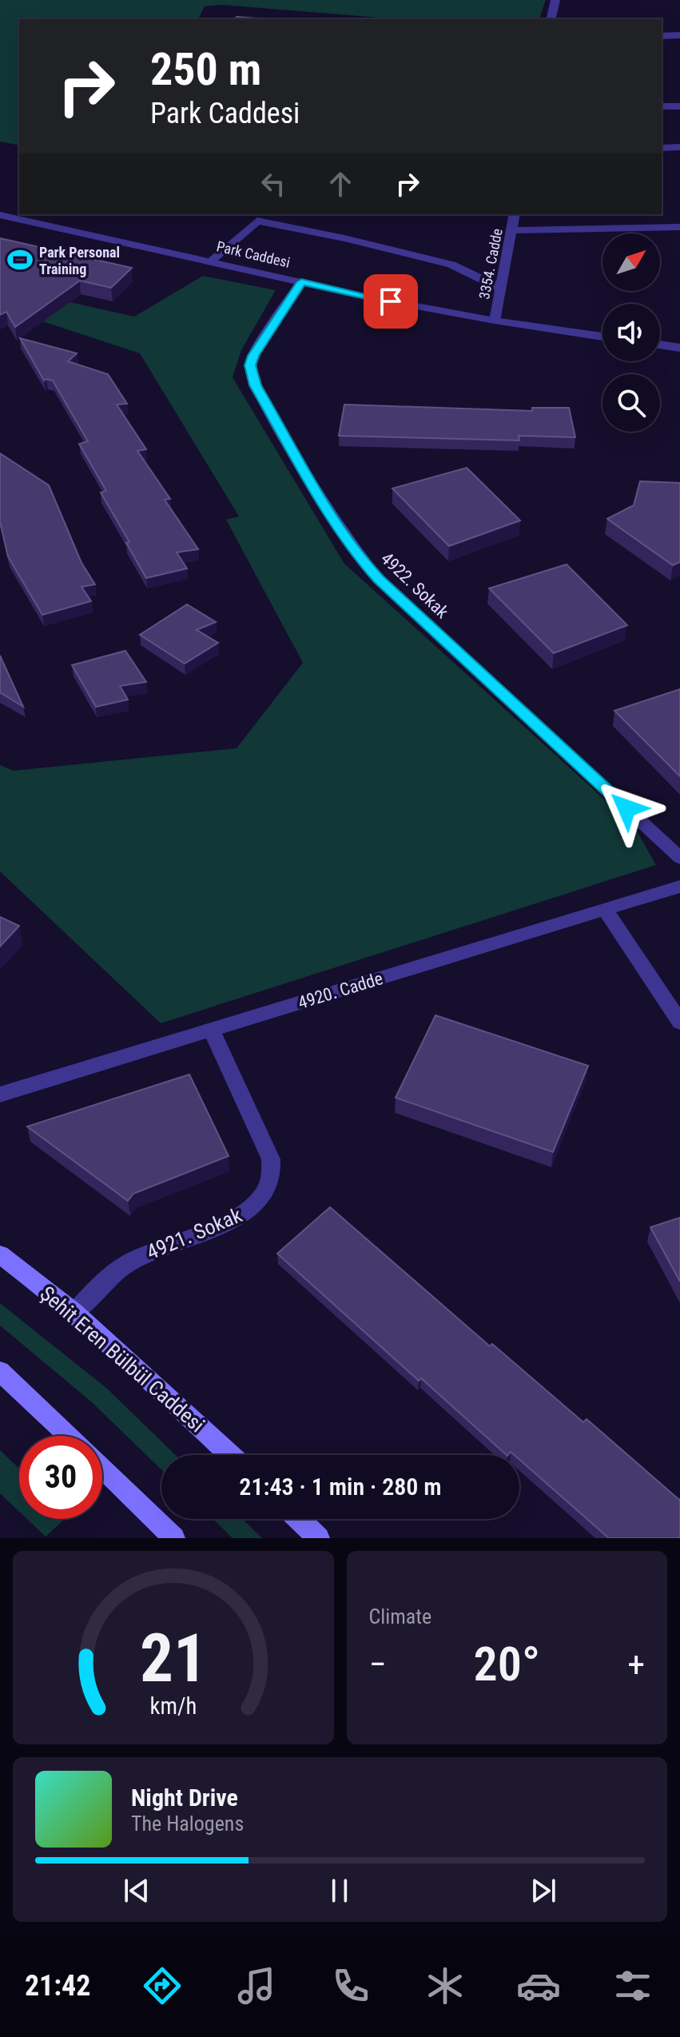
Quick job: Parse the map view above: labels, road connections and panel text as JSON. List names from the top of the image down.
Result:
{
  "streets": {
    "main road": ["Şehit Eren Bülbül Caddesi"],
    "street": [
      "Park Caddesi",
      "3354. Cadde",
      "4922. Sokak",
      "4920. Cadde",
      "4921. Sokak"
    ]
  },
  "crossings": [
    ["Park Caddesi", "3354. Cadde"],
    ["Park Caddesi", "4922. Sokak"],
    ["4920. Cadde", "4921. Sokak"],
    ["4921. Sokak", "Şehit Eren Bülbül Caddesi"]
  ],
  "places": {
    "sports": ["Park Personal Training"]
  },
  "north": "top right",
  "page": {
    "turn": ["250 m", "Park Caddesi"],
    "limit": "30",
    "trip": "21:43 · 1 min · 280 m",
    "tile": "Climate",
    "heat": ["−", "20°", "+"],
    "song": ["Night Drive", "The Halogens"],
    "tabs": "21:42",
    "gauge": ["21", "km/h"]
  }
}
